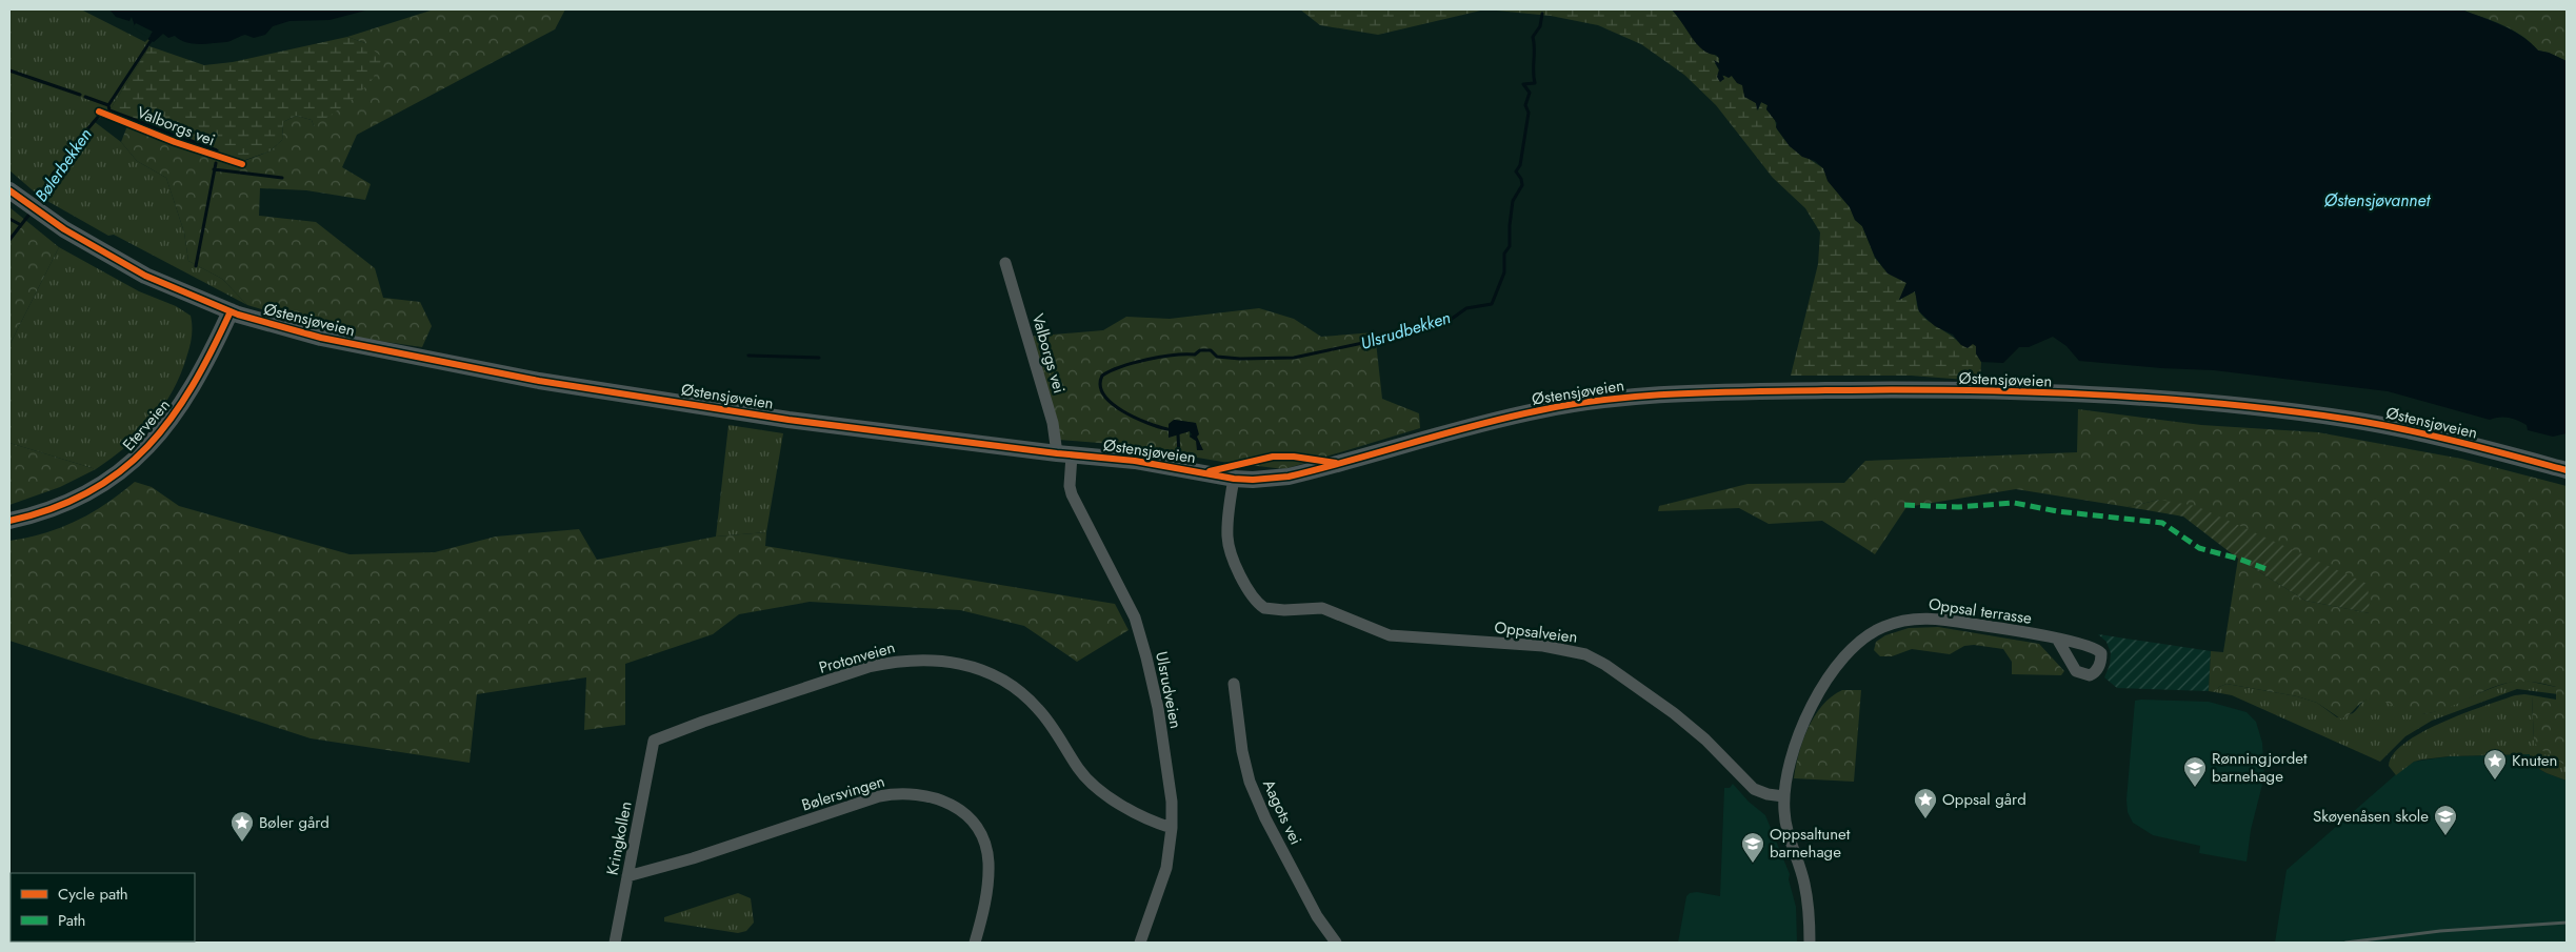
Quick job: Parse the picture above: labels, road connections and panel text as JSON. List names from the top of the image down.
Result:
{
  "streets": {
    "main road": ["Østensjøveien", "Eterveien"],
    "street": [
      "Valborgs vei",
      "Oppsal terrasse",
      "Oppsalveien",
      "Protonveien",
      "Ulsrudveien",
      "Bølersvingen",
      "Aagots vei",
      "Kringkollen"
    ]
  },
  "crossings": [
    ["Valborgs vei", "Østensjøveien"],
    ["Valborgs vei", "Ulsrudveien"],
    ["Østensjøveien", "Eterveien"],
    ["Østensjøveien", "Oppsalveien"],
    ["Østensjøveien", "Ulsrudveien"],
    ["Oppsal terrasse", "Oppsalveien"],
    ["Protonveien", "Ulsrudveien"],
    ["Protonveien", "Kringkollen"],
    ["Bølersvingen", "Kringkollen"]
  ],
  "water": ["Bølerbekken", "Østensjøvannet", "Ulsrudbekken"],
  "places": {
    "place": ["Knuten", "Oppsal gård", "Bøler gård"],
    "school or university": ["Rønningjordet barnehage", "Skøyenåsen skole", "Oppsaltunet barnehage"]
  },
  "legend": ["Cycle path", "Path"]
}
